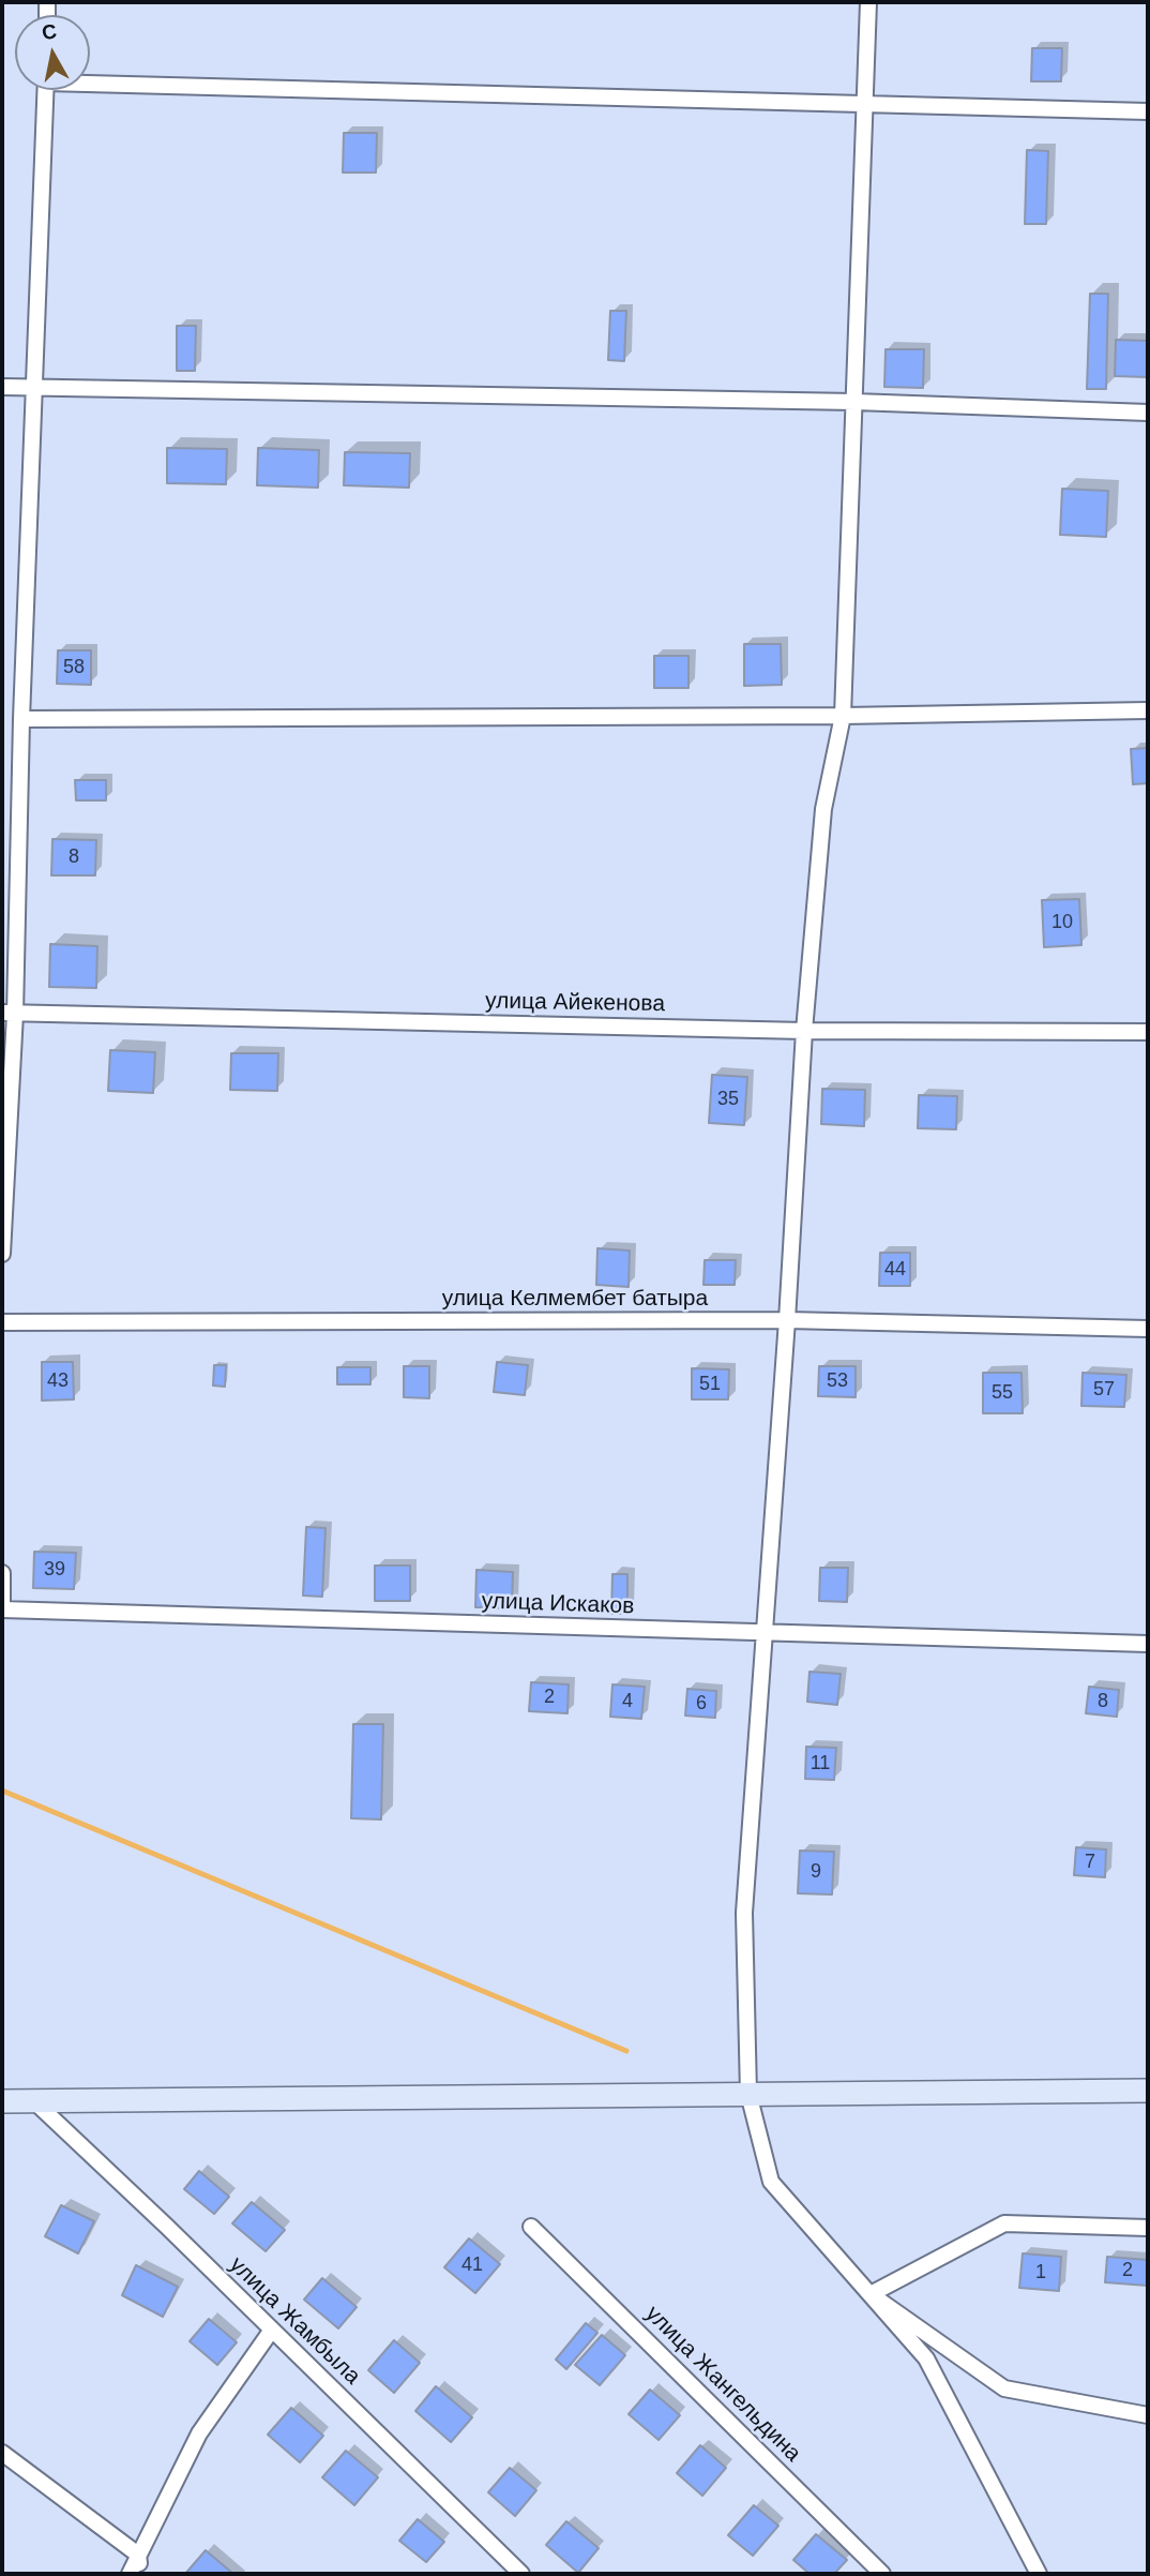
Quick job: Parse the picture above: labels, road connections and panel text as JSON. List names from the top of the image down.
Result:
{
  "streets": {
    "street": [
      "улица Айекенова",
      "улица Келмембет батыра",
      "улица Искаков",
      "улица Жамбыла",
      "улица Жангельдина"
    ]
  },
  "house_numbers": [
    "58",
    "8",
    "10",
    "35",
    "44",
    "43",
    "53",
    "51",
    "57",
    "55",
    "39",
    "2",
    "4",
    "8",
    "6",
    "11",
    "7",
    "9",
    "41",
    "2",
    "1"
  ],
  "north": "top"
}
